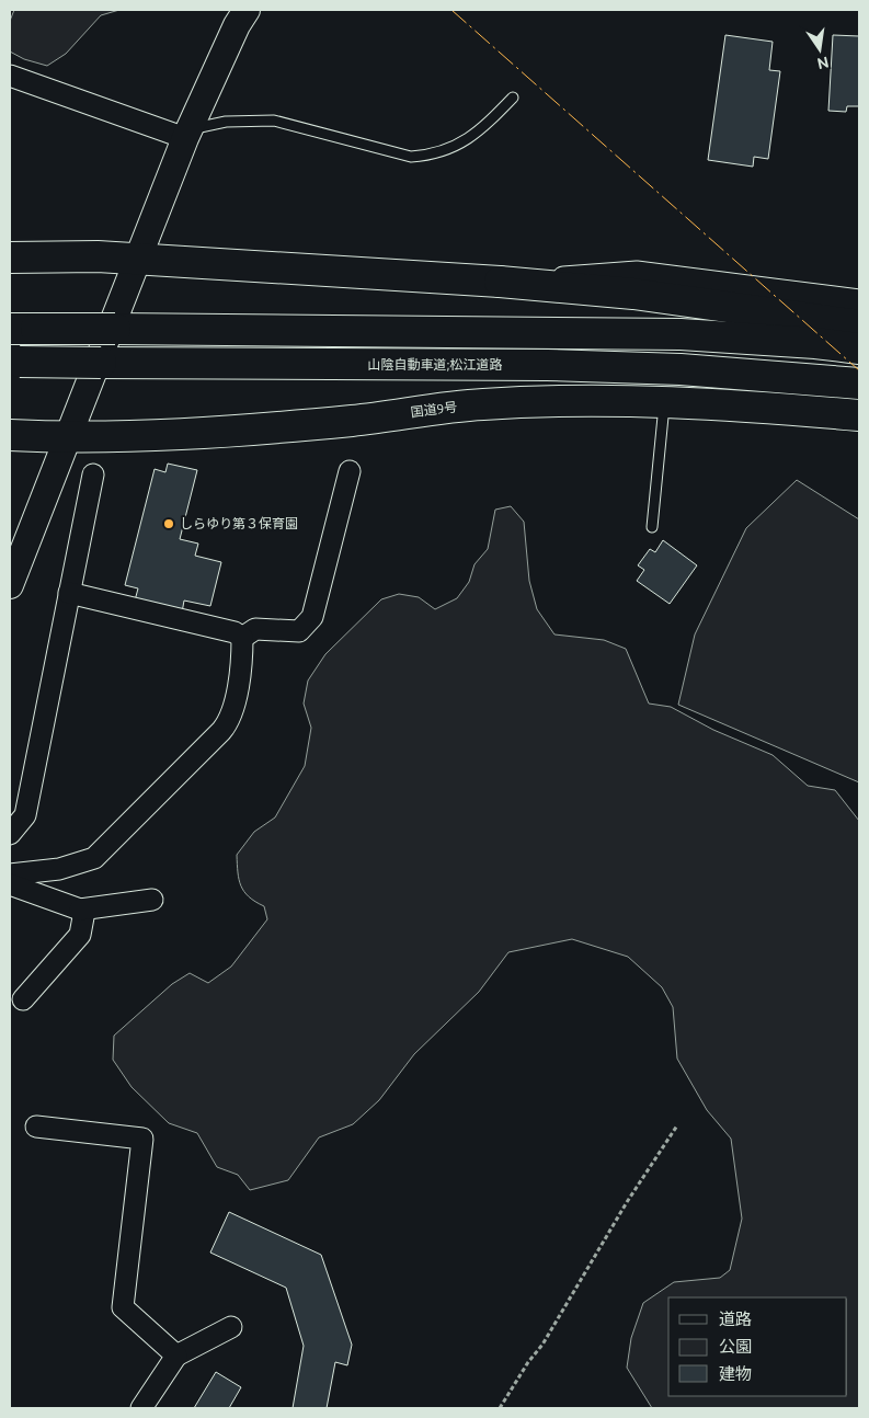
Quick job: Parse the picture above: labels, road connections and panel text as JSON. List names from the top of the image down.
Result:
{
  "streets": {
    "highway": ["山陰自動車道;松江道路", "国道9号"]
  },
  "places": ["しらゆり第３保育園"],
  "legend": ["道路", "公園", "建物"],
  "north": "bottom"
}
